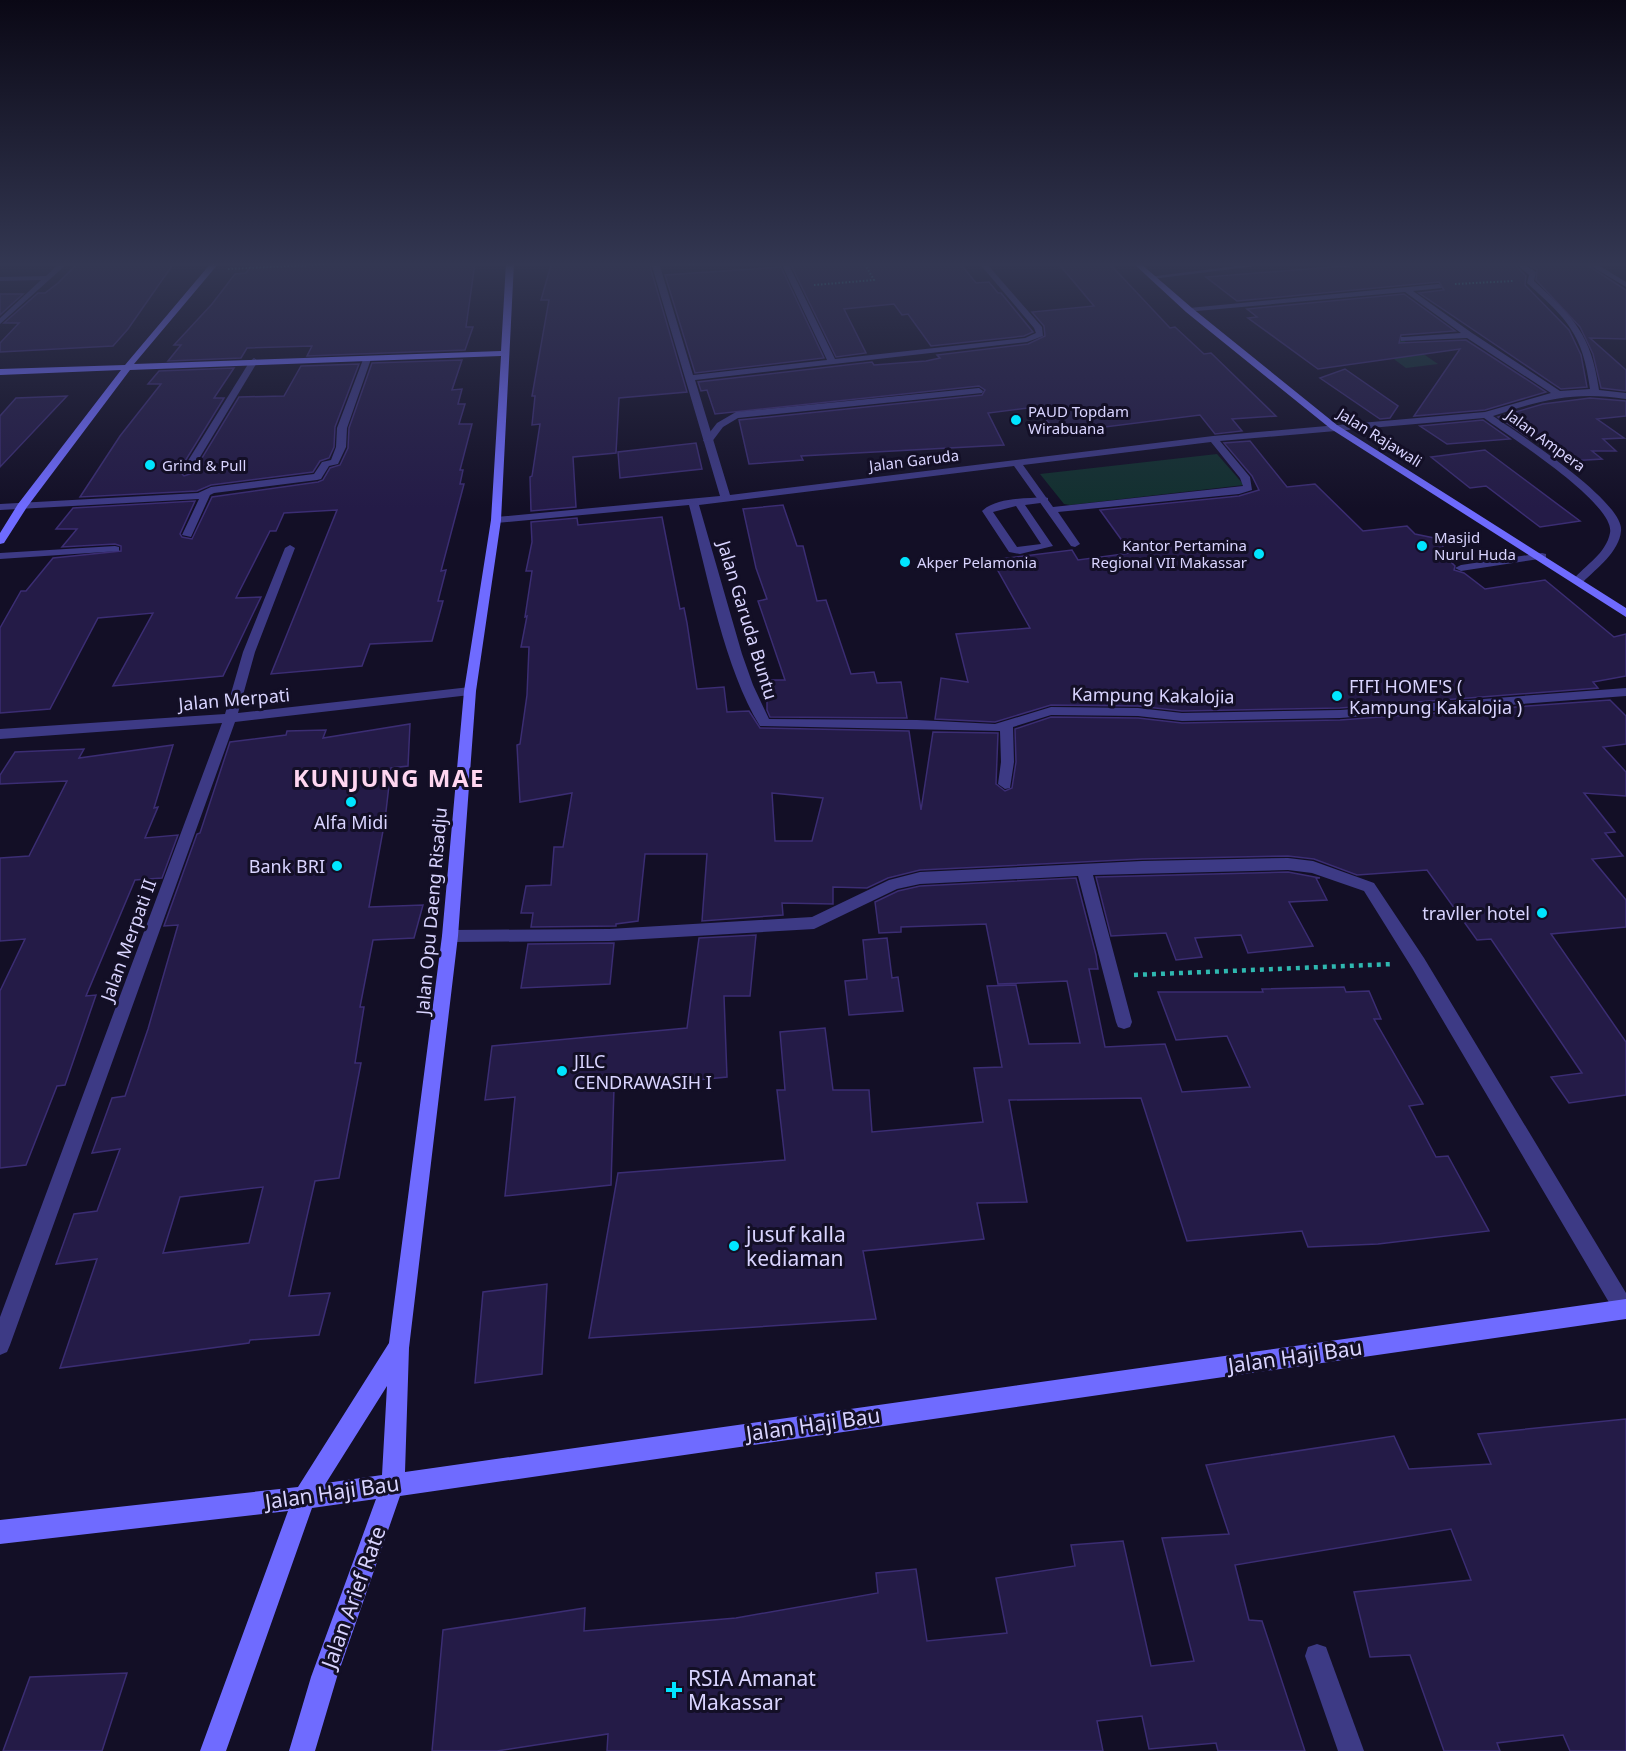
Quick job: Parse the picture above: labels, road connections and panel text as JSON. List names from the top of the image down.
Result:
{
  "streets": {
    "main road": [
      "Jalan Rajawali",
      "Jalan Opu Daeng Risadju",
      "Jalan Haji Bau",
      "Jalan Arief Rate"
    ],
    "street": [
      "Jalan Ampera",
      "Jalan Garuda",
      "Jalan Garuda Buntu",
      "Kampung Kakalojia",
      "Jalan Merpati",
      "Jalan Merpati II"
    ]
  },
  "crossings": [
    ["Jalan Rajawali", "Jalan Ampera"],
    ["Jalan Rajawali", "Jalan Garuda"],
    ["Jalan Ampera", "Jalan Garuda"],
    ["Jalan Garuda", "Jalan Garuda Buntu"],
    ["Jalan Garuda", "Jalan Opu Daeng Risadju"],
    ["Jalan Garuda Buntu", "Kampung Kakalojia"],
    ["Jalan Merpati", "Jalan Opu Daeng Risadju"],
    ["Jalan Merpati", "Jalan Merpati II"],
    ["Jalan Opu Daeng Risadju", "Jalan Arief Rate"],
    ["Jalan Haji Bau", "Jalan Arief Rate"]
  ],
  "districts": ["KUNJUNG MAE"],
  "places": {
    "other": [
      "PAUD Topdam Wirabuana",
      "Grind & Pull",
      "Masjid Nurul Huda",
      "Kantor Pertamina Regional VII Makassar",
      "Akper Pelamonia",
      "FIFI HOME'S ( Kampung Kakalojia )",
      "Alfa Midi",
      "Bank BRI",
      "travller hotel",
      "JILC CENDRAWASIH I",
      "jusuf kalla kediaman"
    ],
    "health": ["RSIA Amanat Makassar"]
  }
}
